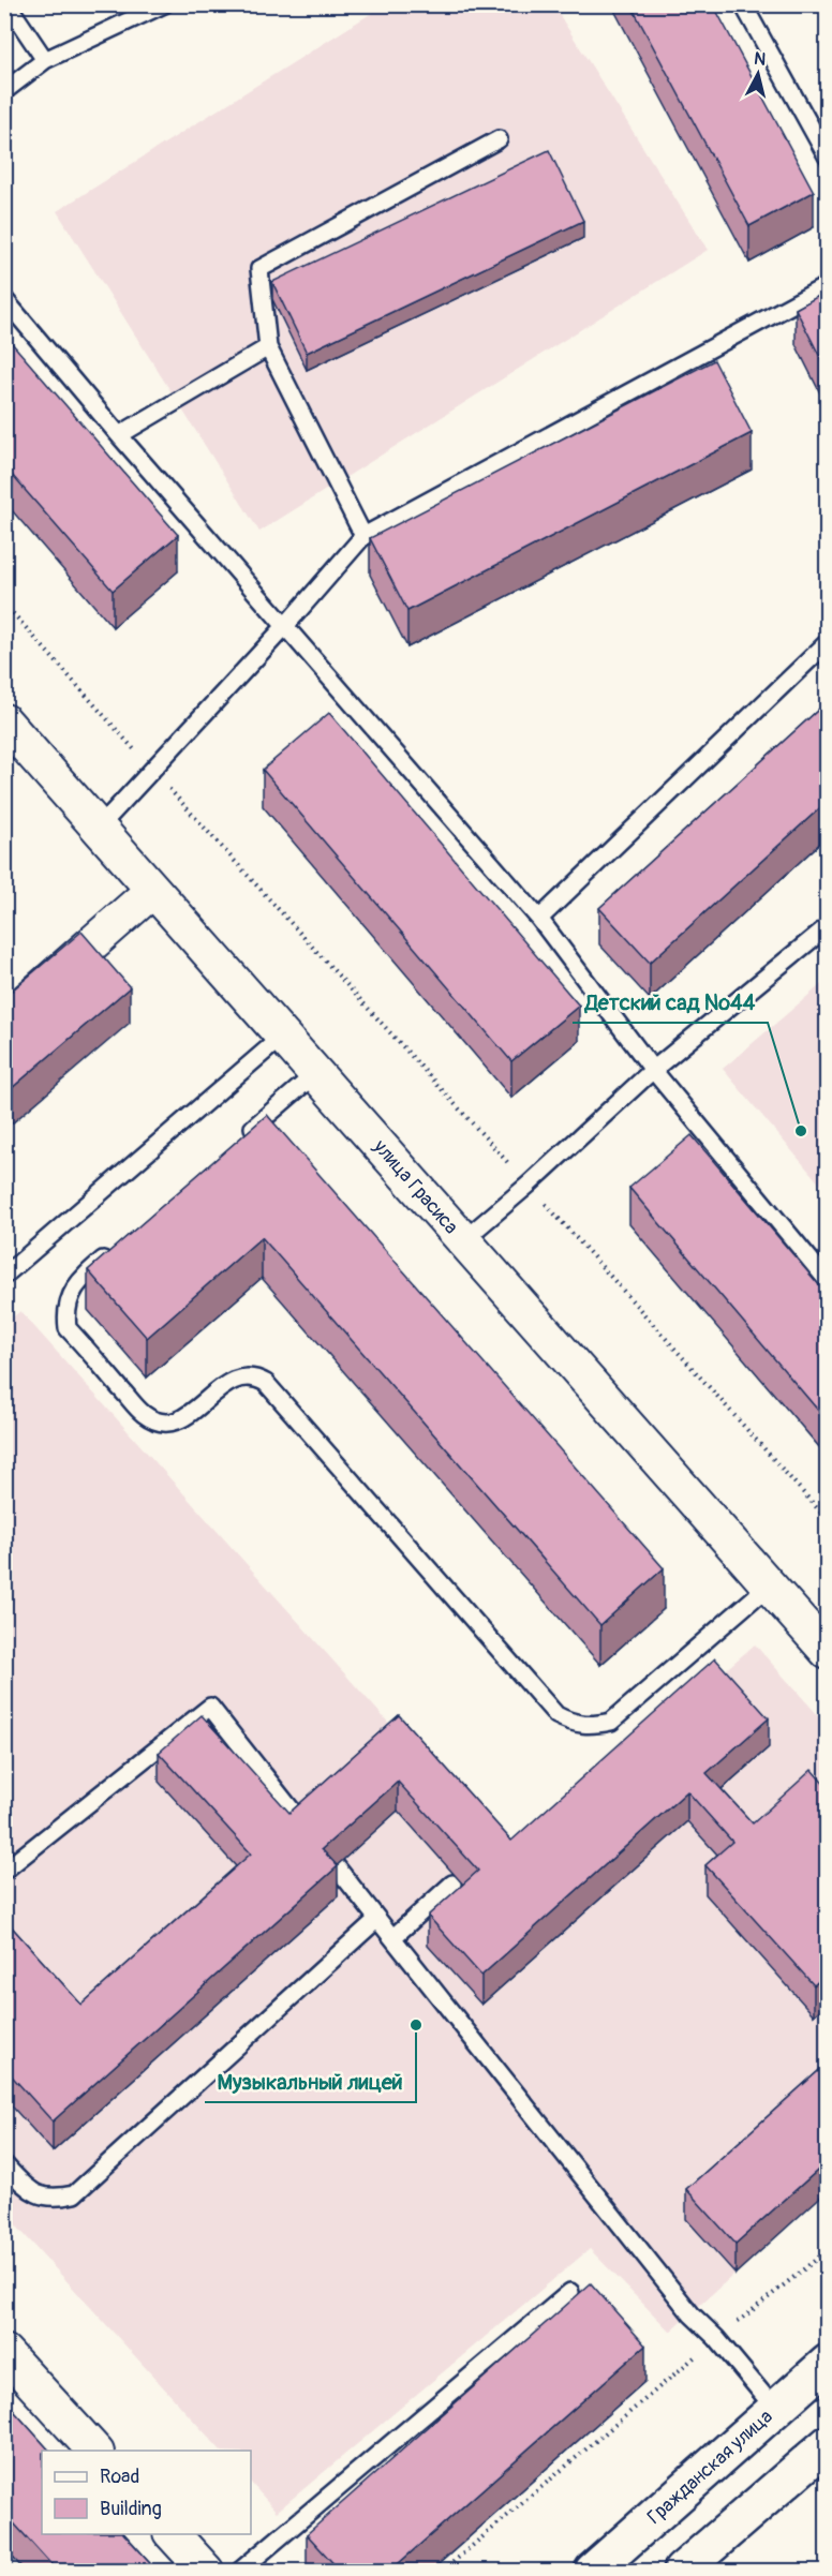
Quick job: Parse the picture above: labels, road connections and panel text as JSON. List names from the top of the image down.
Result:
{
  "streets": {
    "main road": ["Гражданская улица"],
    "street": ["улица Грасиса"]
  },
  "places": ["Детский сад №44", "Музыкальный лицей"],
  "legend": ["Road", "Building"],
  "north": "top"
}
